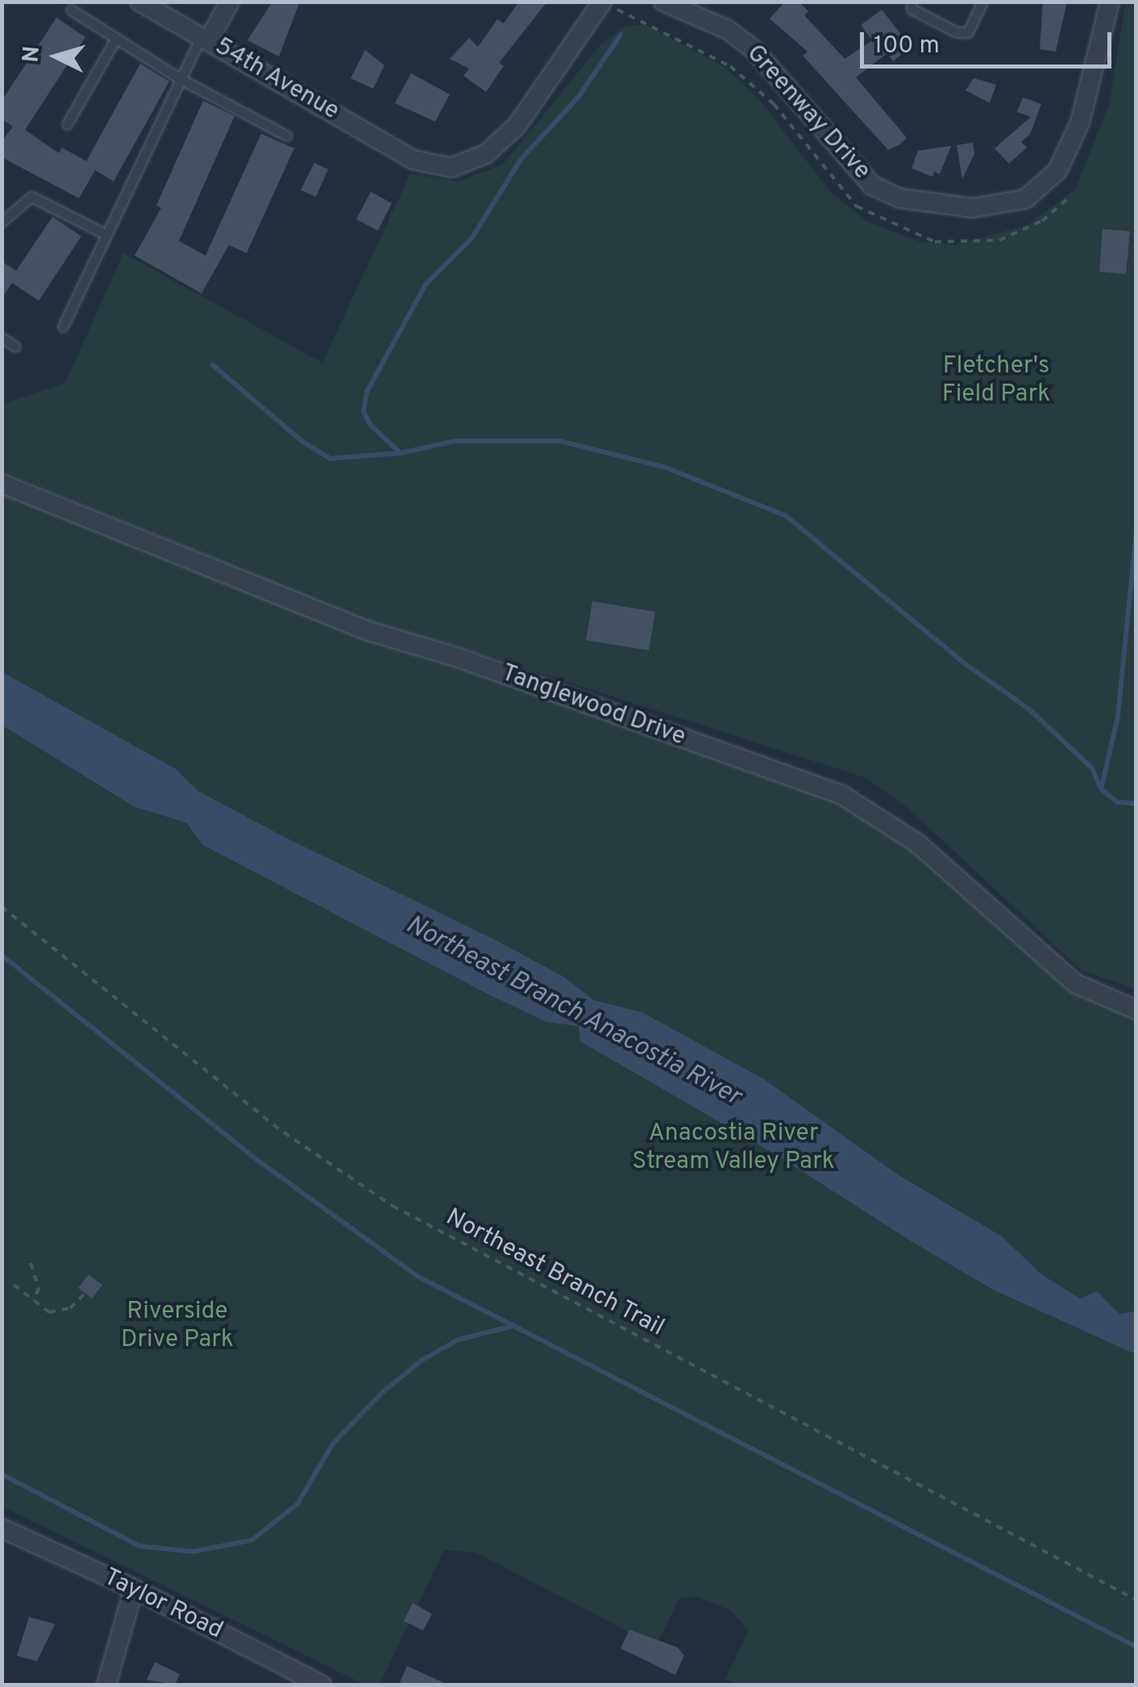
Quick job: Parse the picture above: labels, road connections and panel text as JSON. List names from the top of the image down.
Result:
{
  "streets": {
    "street": [
      "54th Avenue",
      "Greenway Drive",
      "Tanglewood Drive",
      "Taylor Road"
    ],
    "path": ["Northeast Branch Trail"]
  },
  "water": ["Northeast Branch Anacostia River"],
  "parks": ["Fletcher's Field Park", "Anacostia River Stream Valley Park", "Riverside Drive Park"],
  "scale_bar": "100 m",
  "north": "left"
}
